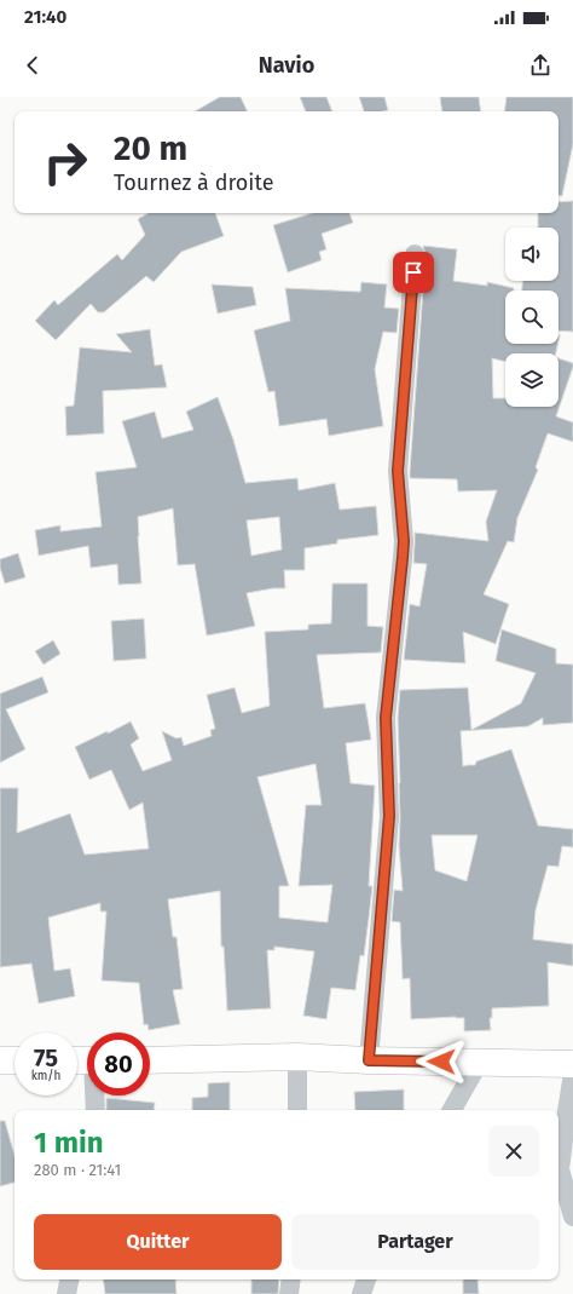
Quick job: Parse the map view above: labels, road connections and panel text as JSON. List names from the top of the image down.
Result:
{
  "page": {
    "status": "21:40",
    "header": "Navio",
    "turn": ["20 m", "Tournez à droite"],
    "speed": "75 km/h",
    "limit": "80",
    "heading": ["1 min", "280 m · 21:41"],
    "buttons": ["Quitter", "Partager"]
  }
}
